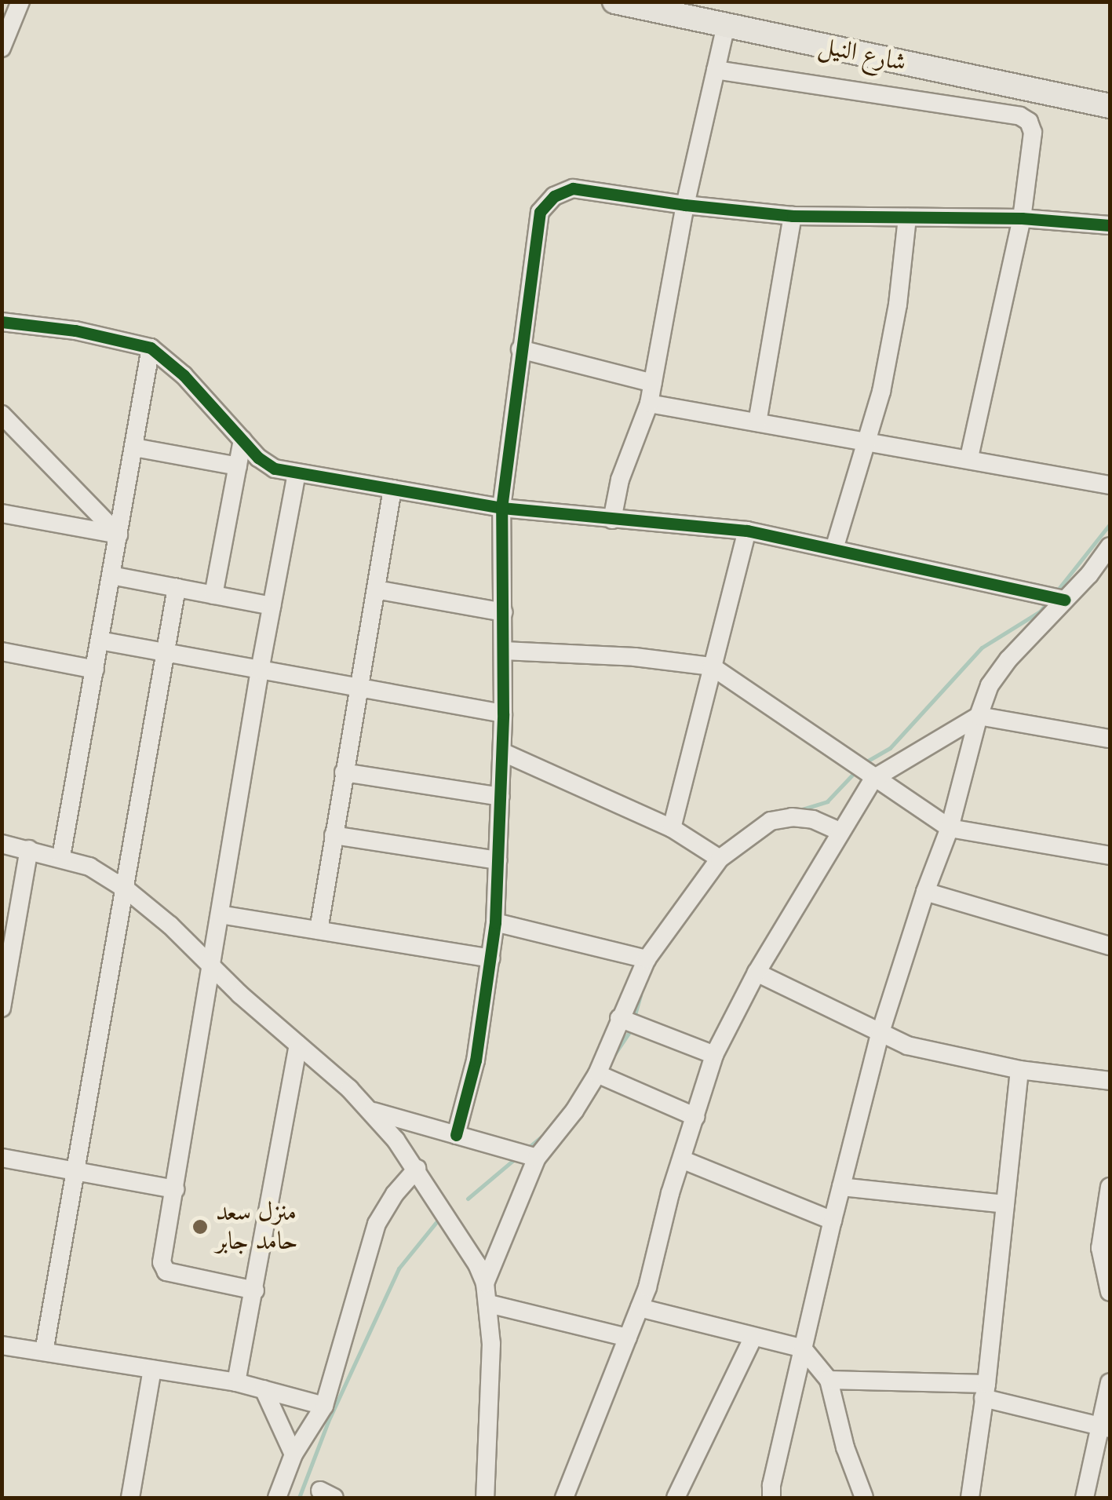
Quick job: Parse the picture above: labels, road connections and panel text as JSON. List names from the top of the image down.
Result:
{
  "streets": {
    "main road": ["شارع النيل"]
  },
  "places": ["منزل سعد حامد جابر"]
}
